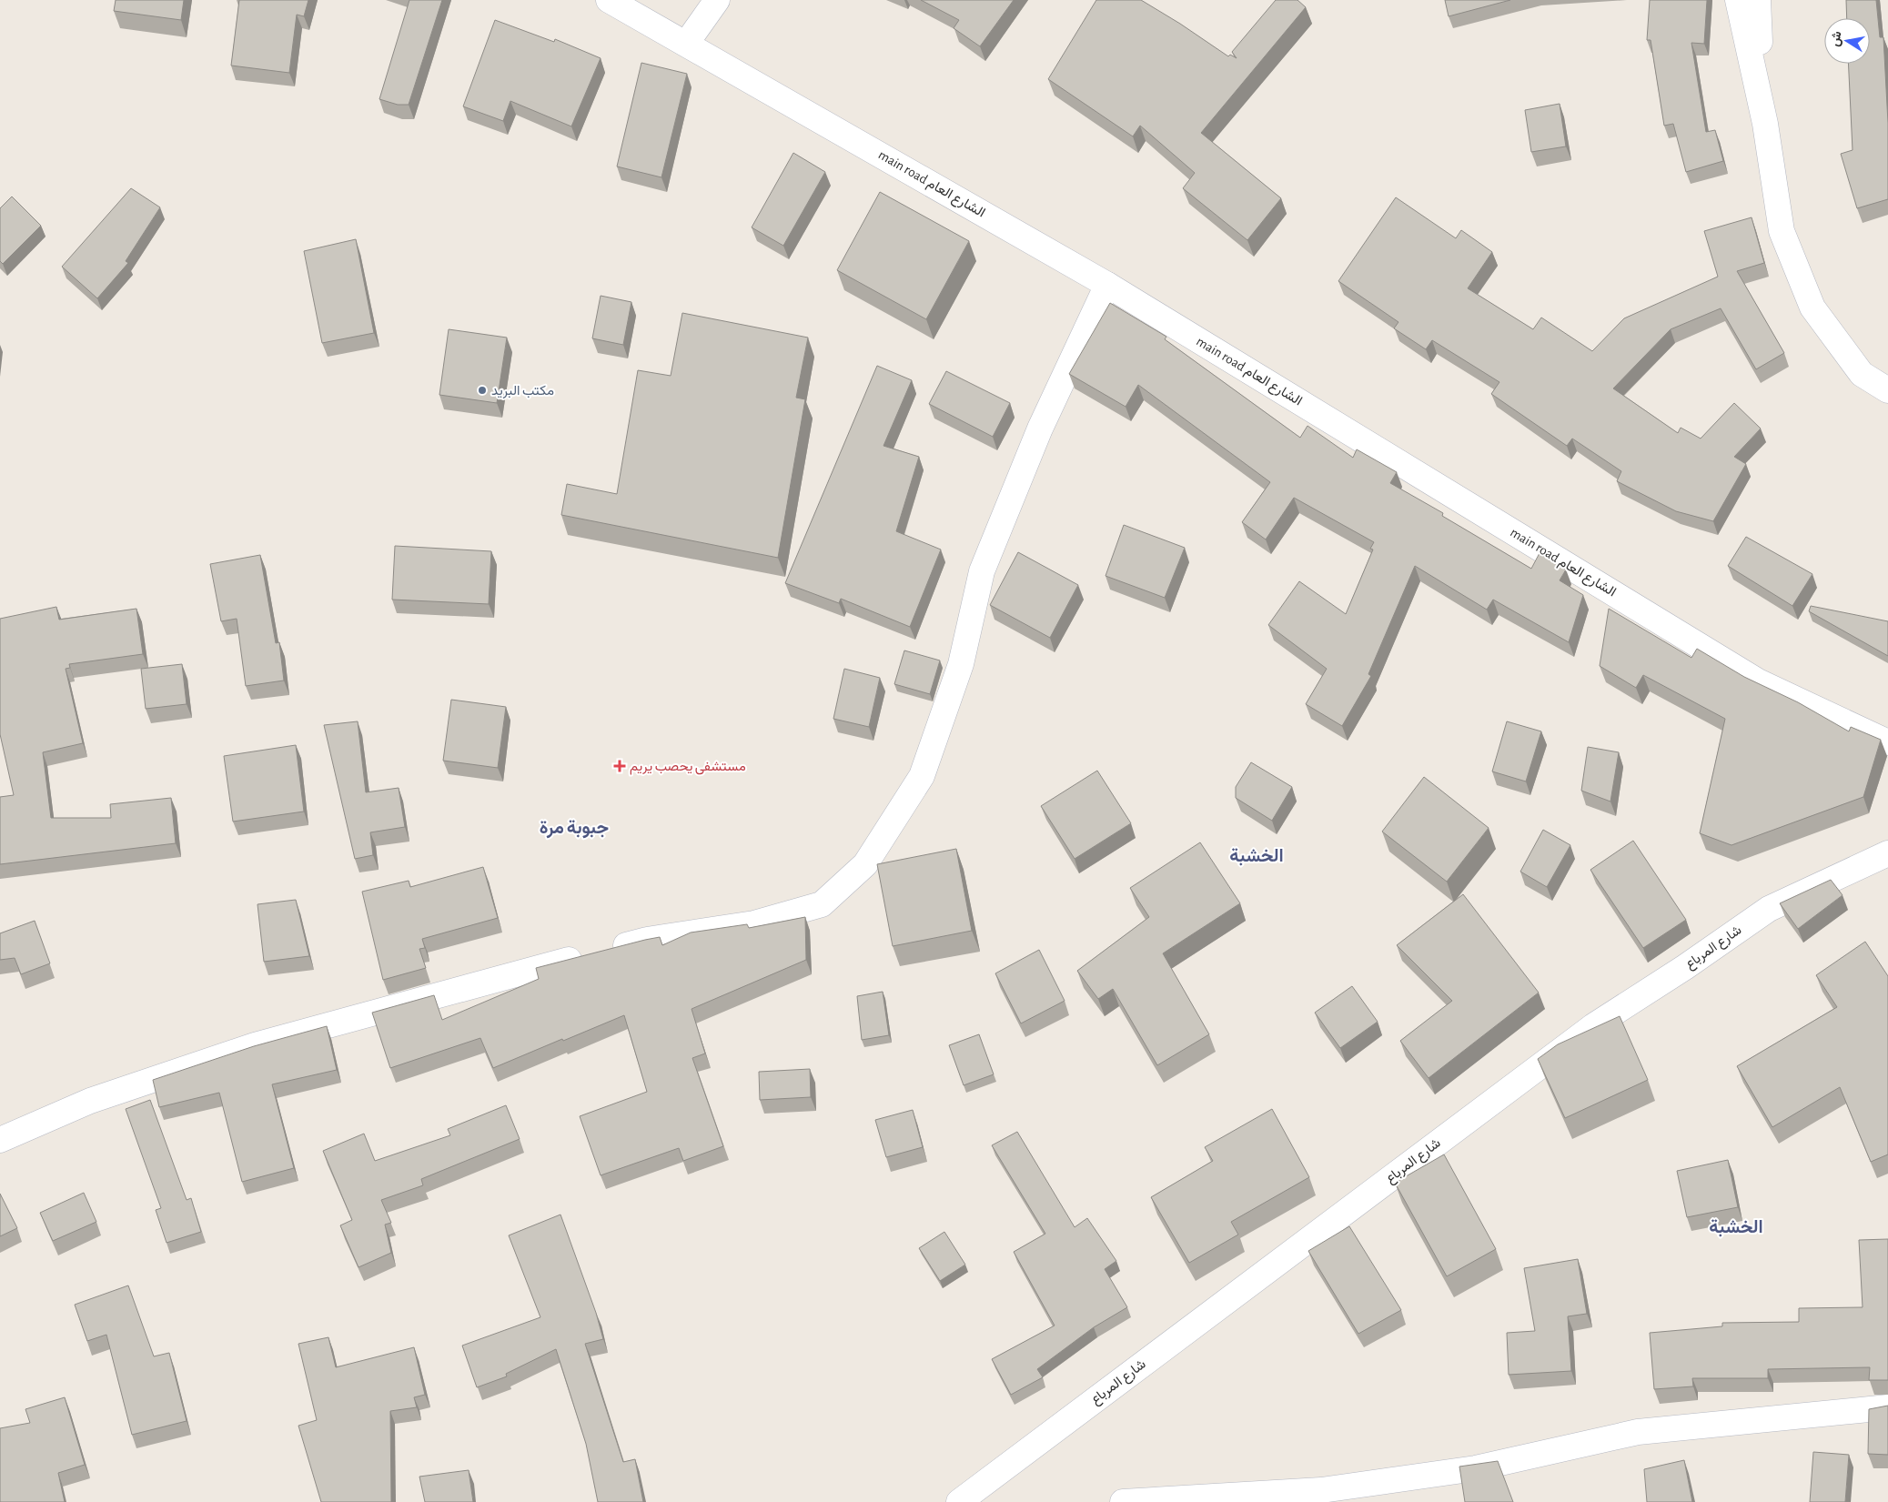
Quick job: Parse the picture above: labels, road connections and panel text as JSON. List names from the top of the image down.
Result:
{
  "streets": {
    "street": ["main road الشارع العام", "شارع المرباع"]
  },
  "districts": ["جبوبة مرة", "الخشبة", "الخشبة"],
  "places": {
    "other": ["مكتب البريد"],
    "health": ["مستشفى يحصب يريم"]
  },
  "north": "left"
}
